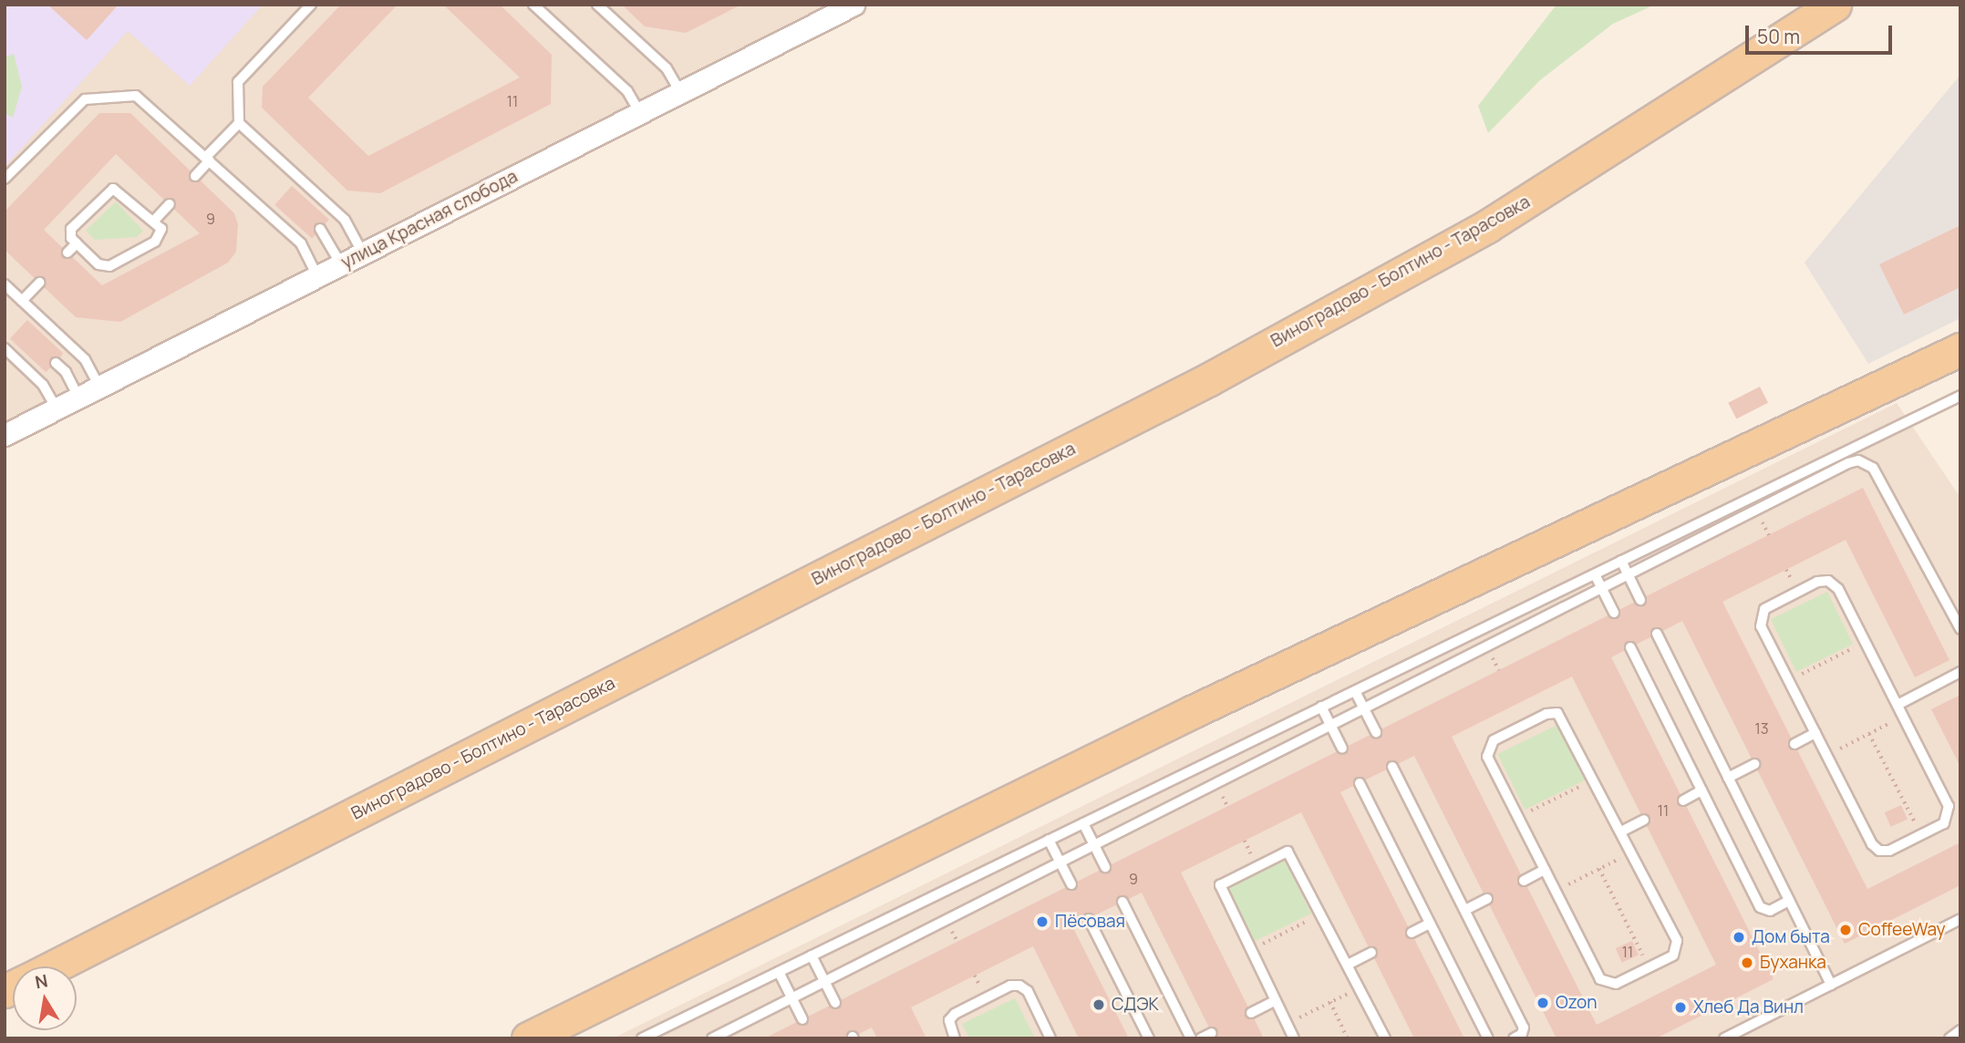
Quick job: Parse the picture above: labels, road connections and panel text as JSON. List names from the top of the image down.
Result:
{
  "streets": {
    "main road": ["Виноградово - Болтино - Тарасовка"],
    "street": ["улица Красная слобода"]
  },
  "places": [
    "Пёсовая",
    "CoffeeWay",
    "Дом быта",
    "Буханка",
    "Ozon",
    "СДЭК",
    "Хлеб Да Винл"
  ],
  "house_numbers": [
    "11",
    "9",
    "13",
    "11",
    "9",
    "11"
  ],
  "scale_bar": "50 m",
  "north": "top"
}
